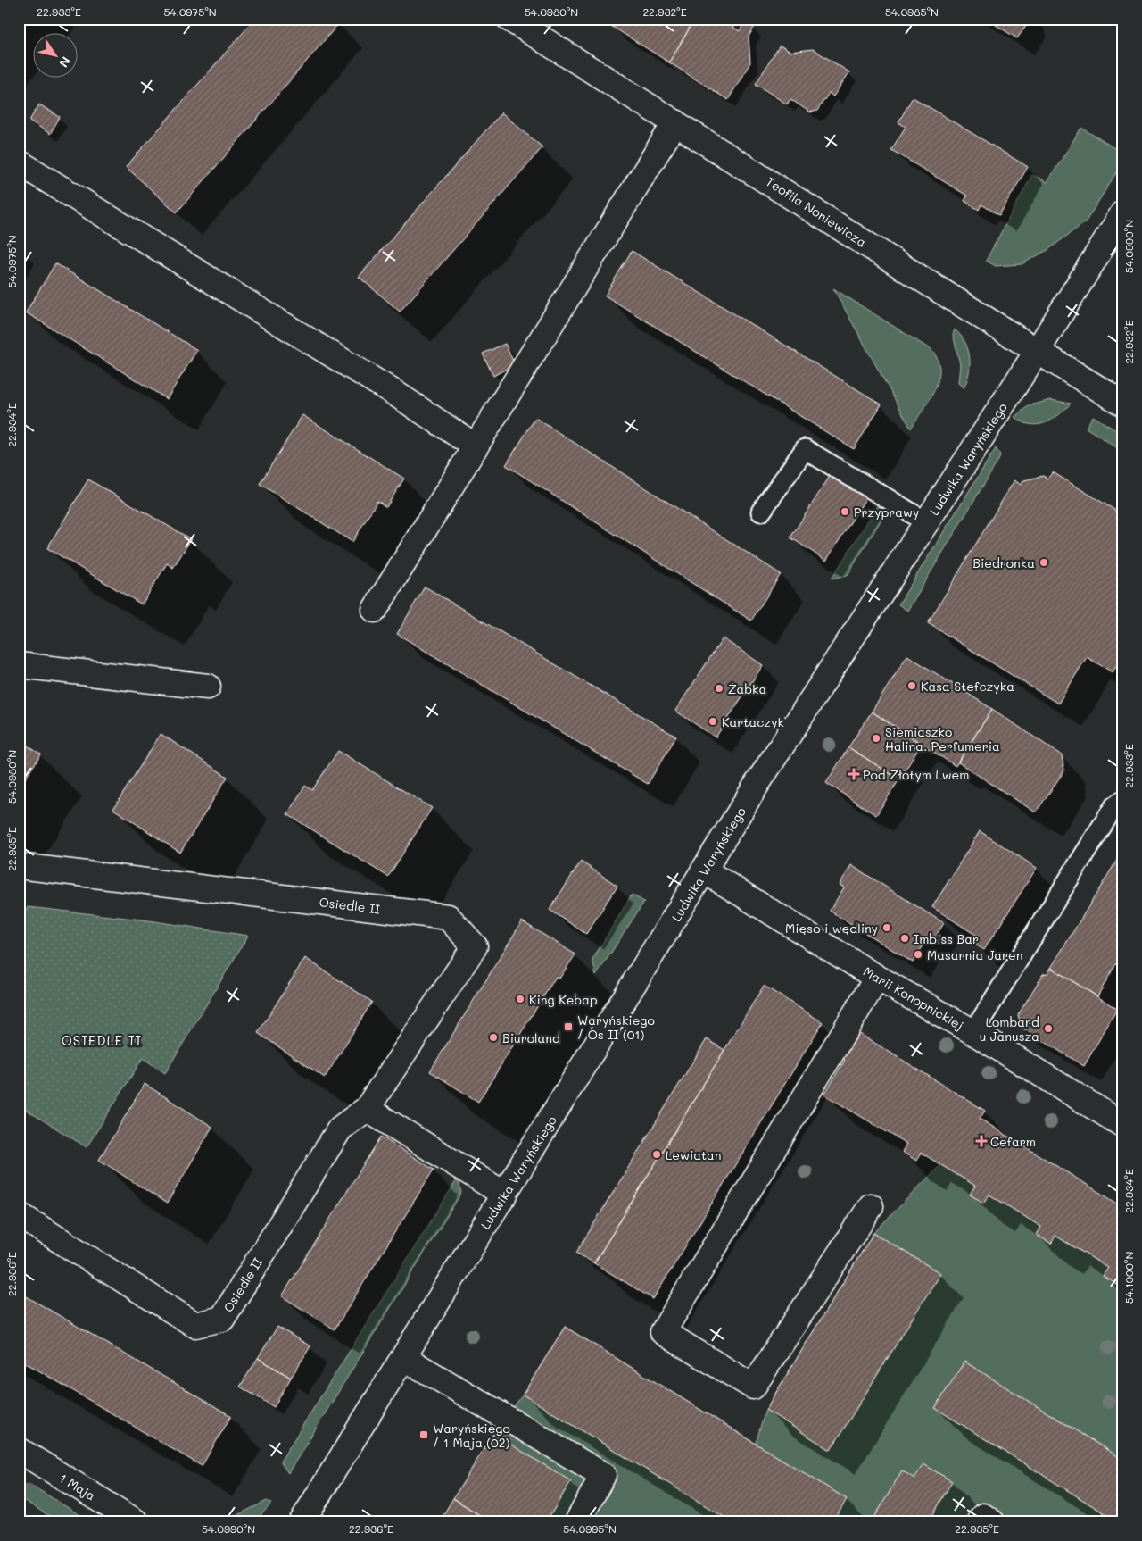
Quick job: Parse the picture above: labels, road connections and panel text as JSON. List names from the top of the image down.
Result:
{
  "streets": {
    "street": [
      "Teofila Noniewicza",
      "Ludwika Waryńskiego",
      "Osiedle II",
      "Marii Konopnickiej",
      "1 Maja"
    ]
  },
  "crossings": [
    ["Teofila Noniewicza", "Ludwika Waryńskiego"],
    ["Ludwika Waryńskiego", "Marii Konopnickiej"]
  ],
  "districts": ["OSIEDLE II"],
  "places": {
    "other": [
      "Przyprawy",
      "Biedronka",
      "Kasa Stefczyka",
      "Żabka",
      "Kartaczyk",
      "Siemiaszko Halina. Perfumeria",
      "Mięso i wędliny",
      "Imbiss Bar",
      "Masarnia Jaren",
      "King Kebap",
      "Lombard u Janusza",
      "Biuroland",
      "Lewiatan"
    ],
    "health": ["Pod Złotym Lwem", "Cefarm"],
    "transit": ["Waryńskiego / Os II (01)", "Waryńskiego / 1 Maja (02)"]
  },
  "north": "bottom right",
  "coordinates": [
    "22.933°E",
    "54.0975°N",
    "54.0980°N",
    "22.932°E",
    "54.0985°N",
    "54.0990°N",
    "22.934°E",
    "22.935°E",
    "22.936°E",
    "54.1000°N",
    "54.0995°N"
  ]
}
